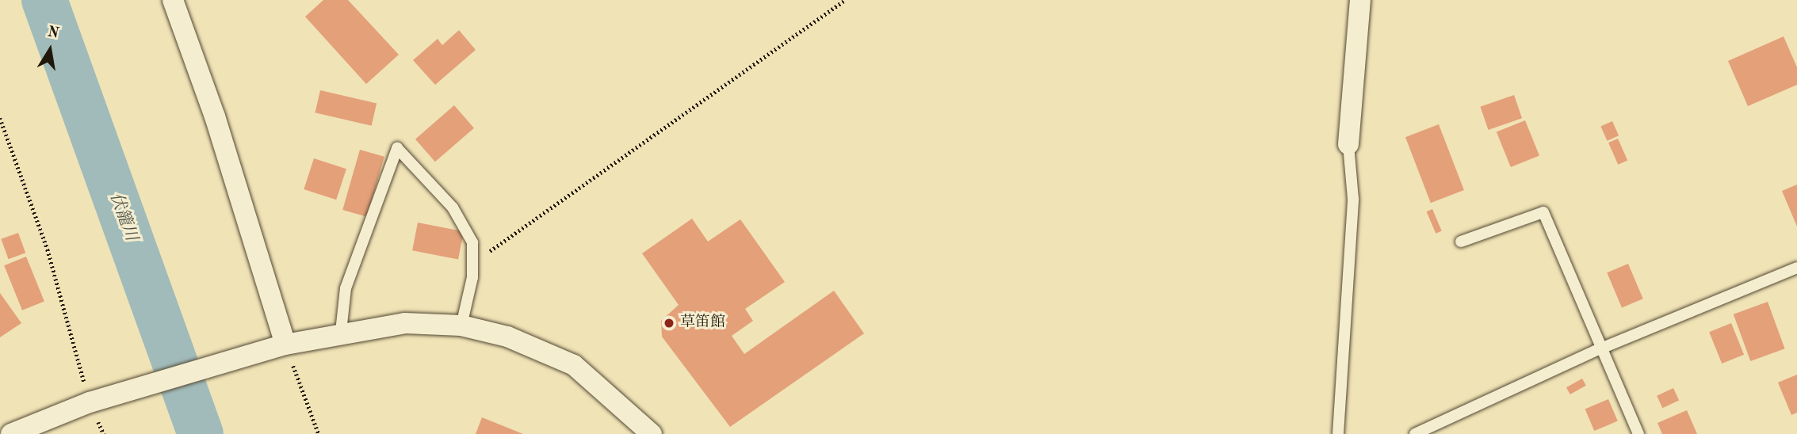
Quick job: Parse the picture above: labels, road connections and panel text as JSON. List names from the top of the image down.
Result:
{
  "water": ["伏籠川"],
  "places": ["草笛館"],
  "north": "top"
}
